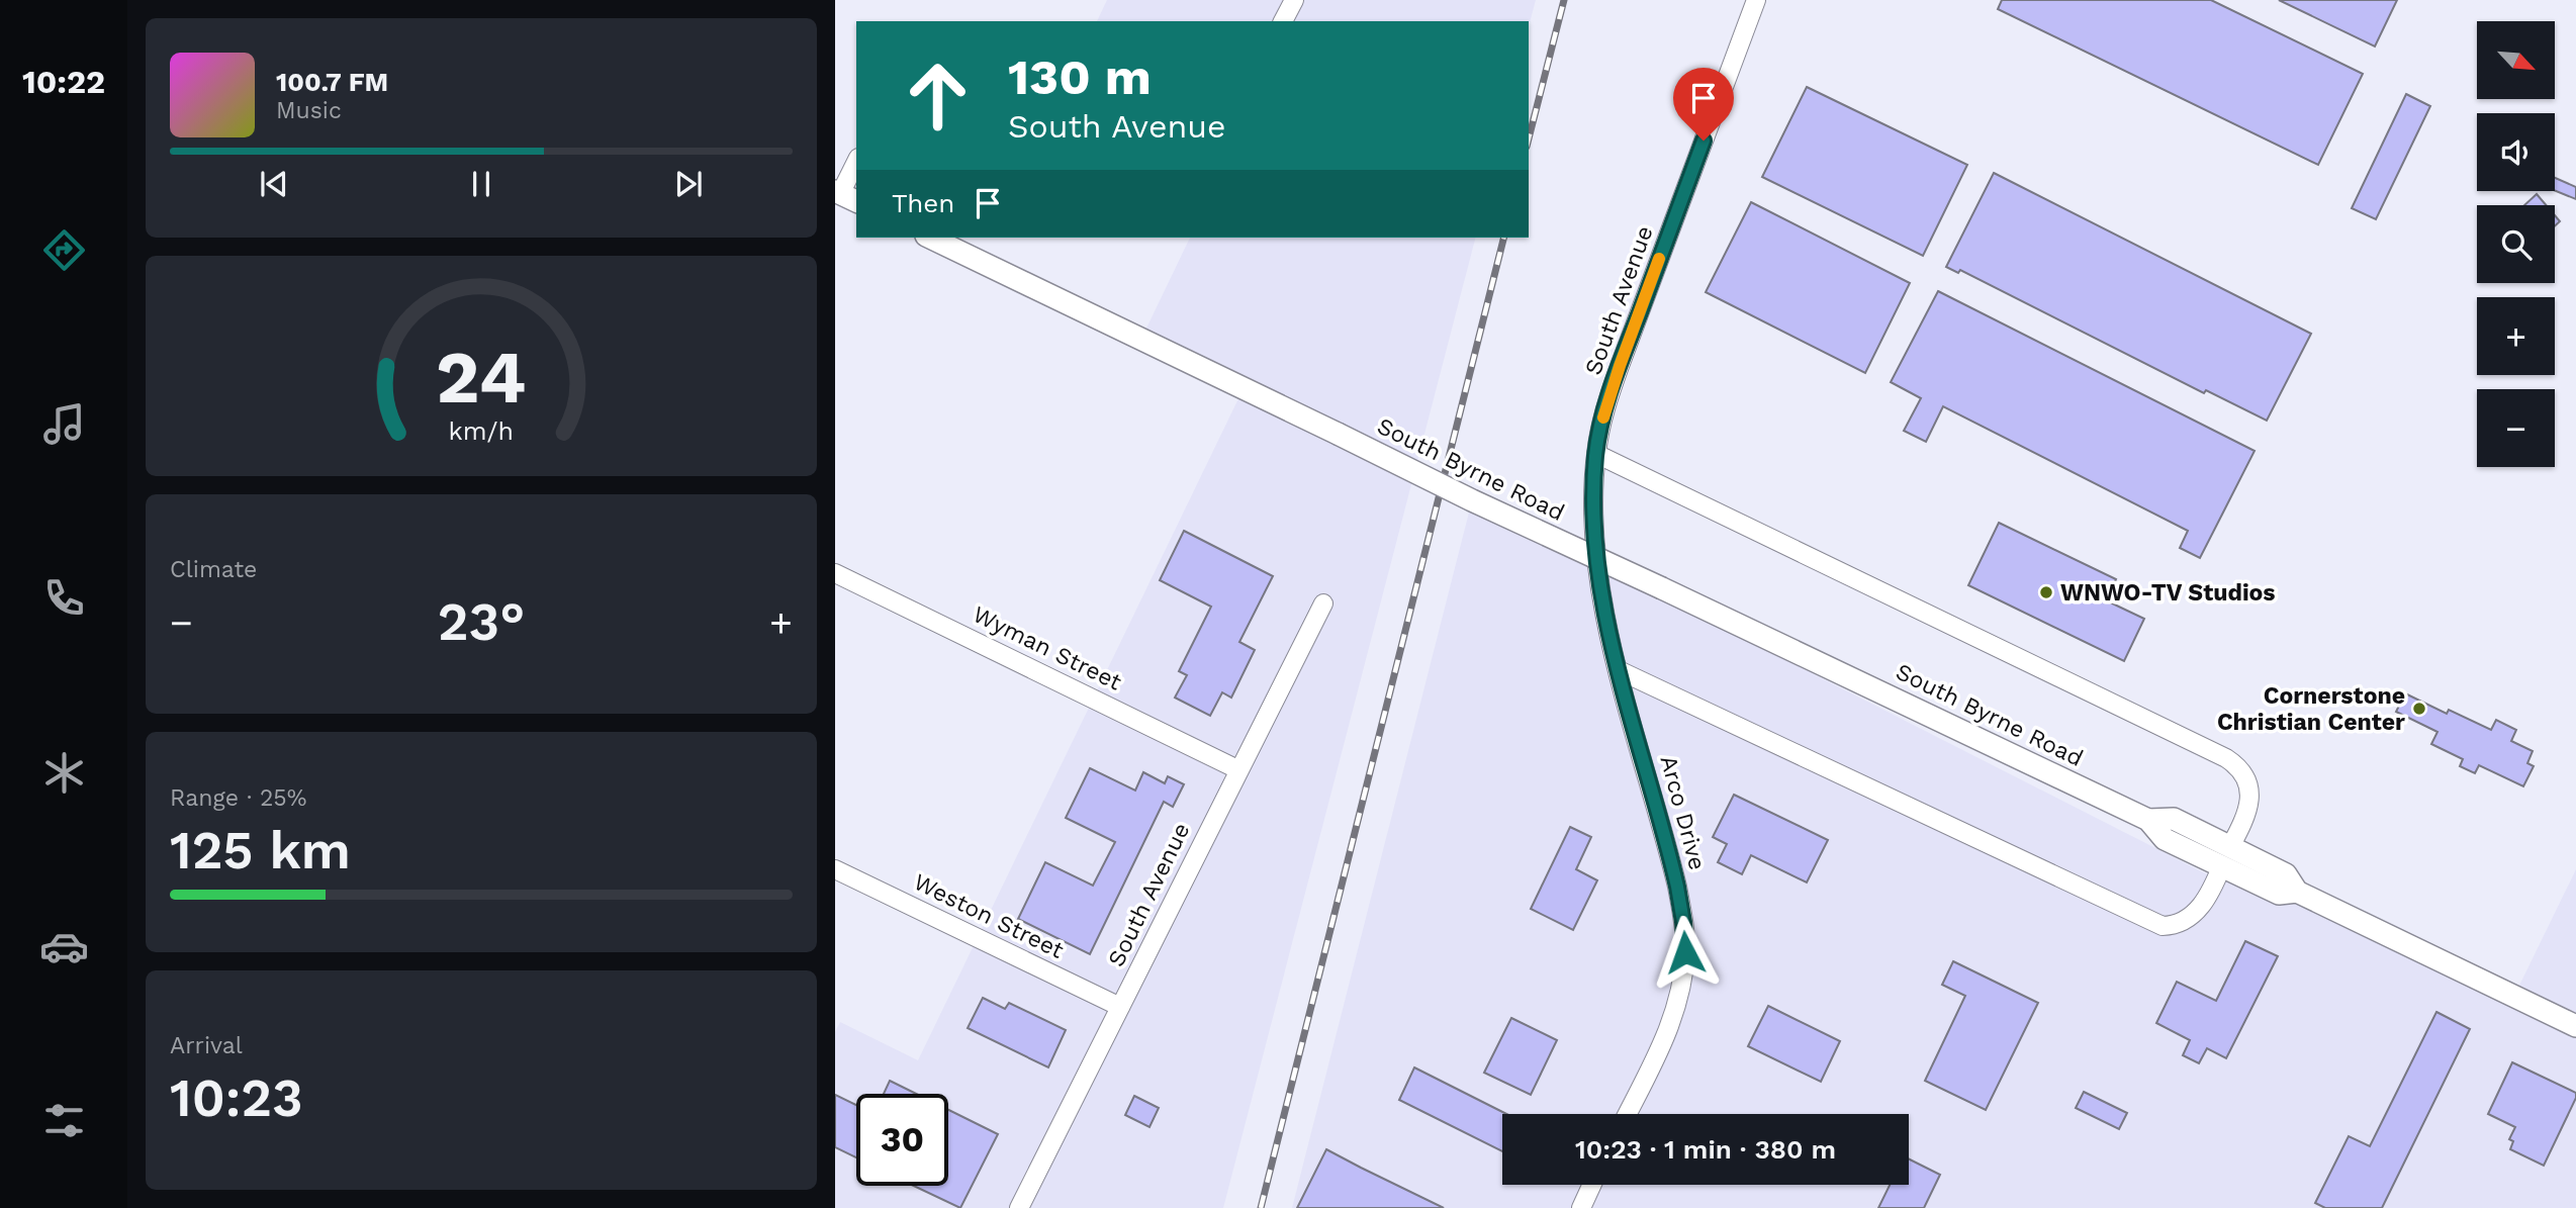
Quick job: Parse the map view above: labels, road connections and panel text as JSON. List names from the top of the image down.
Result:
{
  "streets": {
    "main road": ["South Byrne Road"],
    "street": [
      "South Avenue",
      "Wyman Street",
      "Arco Drive",
      "Weston Street"
    ]
  },
  "crossings": [
    ["South Avenue", "Wyman Street"],
    ["South Avenue", "Arco Drive"],
    ["South Avenue", "Weston Street"]
  ],
  "places": ["WNWO-TV Studios", "Cornerstone Christian Center"],
  "north": "bottom right",
  "page": {
    "tabs": "10:22",
    "map_buttons": ["+", "−"],
    "turn": ["130 m", "South Avenue"],
    "song": ["100.7 FM", "Music"],
    "then": "Then",
    "tile": [
      "Climate",
      ["Range · 25%", "125 km"],
      ["Arrival", "10:23"]
    ],
    "heat": ["−", "23°", "+"],
    "limit": "30",
    "trip": "10:23 · 1 min · 380 m",
    "gauge": ["24", "km/h"]
  }
}
